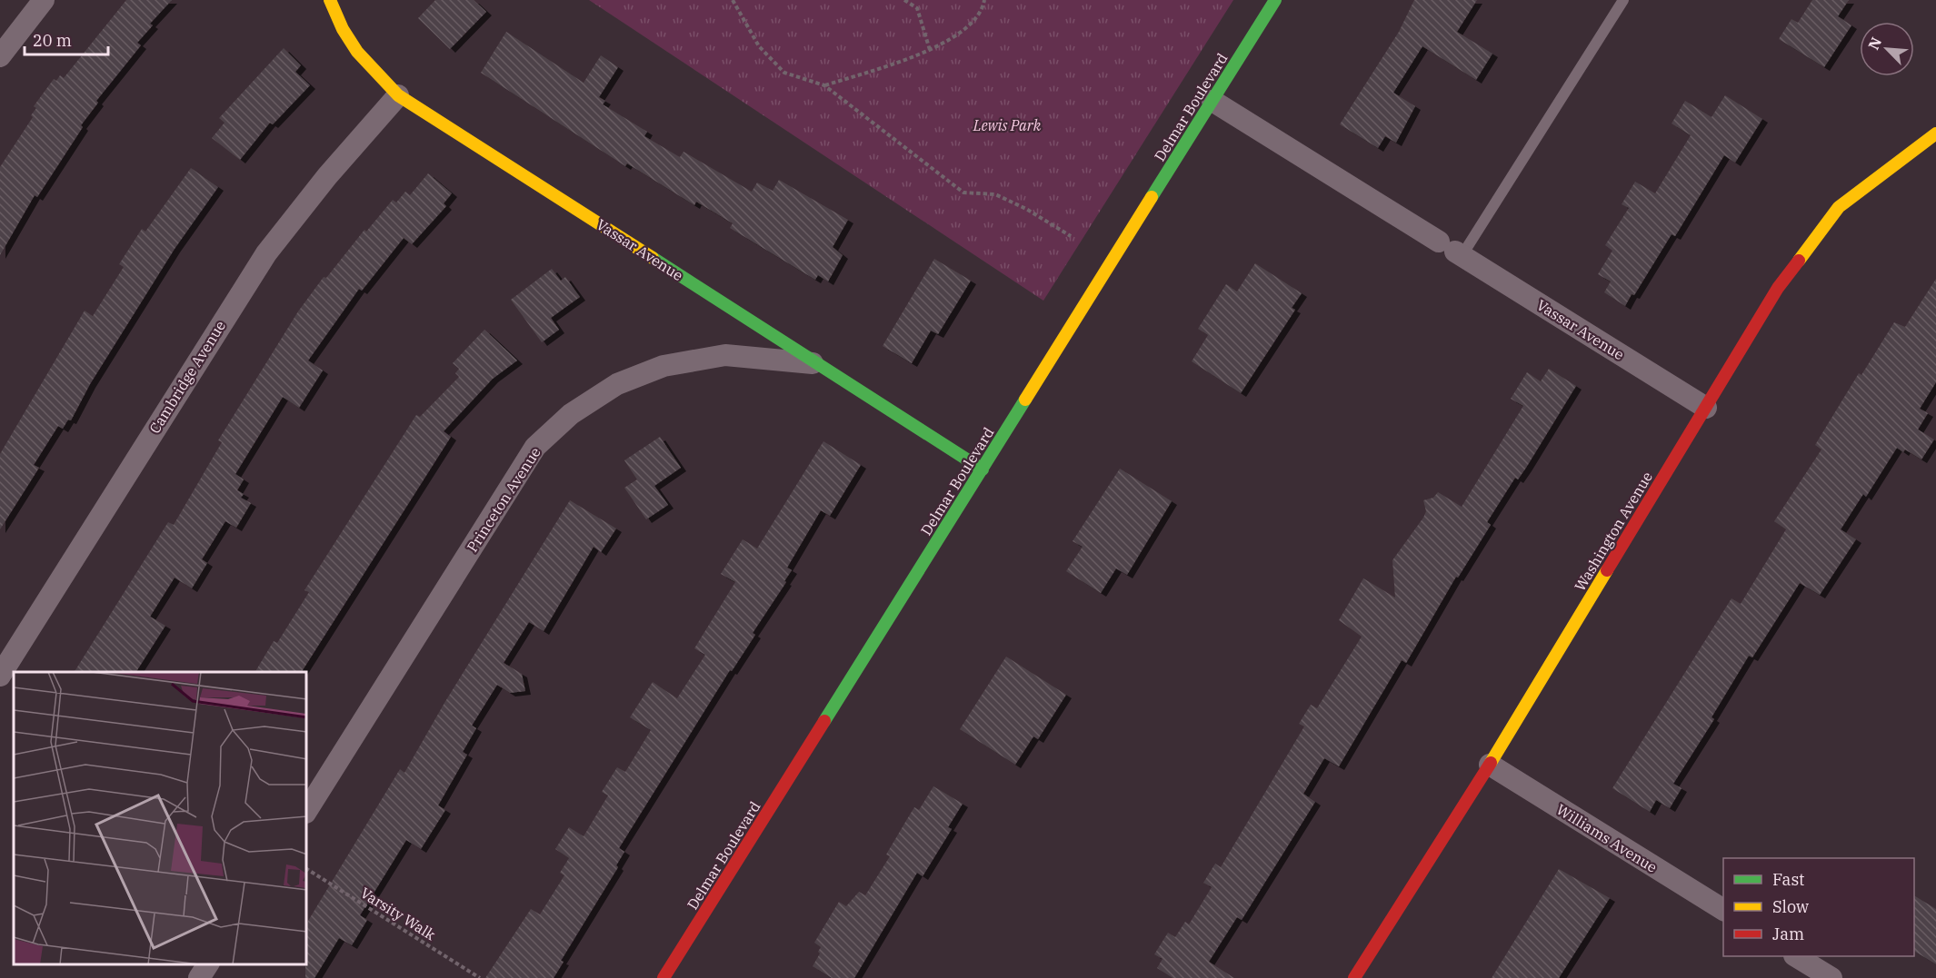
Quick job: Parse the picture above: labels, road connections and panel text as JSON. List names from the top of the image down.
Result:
{
  "streets": {
    "street": [
      "Delmar Boulevard",
      "Vassar Avenue",
      "Cambridge Avenue",
      "Princeton Avenue",
      "Washington Avenue",
      "Williams Avenue"
    ],
    "path": ["Varsity Walk"]
  },
  "crossings": [
    ["Delmar Boulevard", "Vassar Avenue"],
    ["Vassar Avenue", "Cambridge Avenue"],
    ["Vassar Avenue", "Princeton Avenue"],
    ["Vassar Avenue", "Washington Avenue"],
    ["Washington Avenue", "Williams Avenue"]
  ],
  "parks": ["Lewis Park"],
  "legend": ["Fast", "Slow", "Jam"],
  "scale_bar": "20 m",
  "north": "top left"
}
